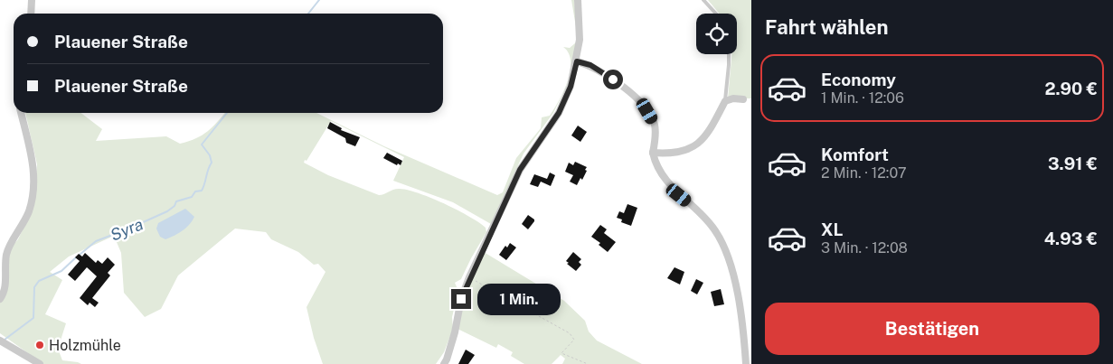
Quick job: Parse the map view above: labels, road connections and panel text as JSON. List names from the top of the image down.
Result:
{
  "water": ["Syra"],
  "places": ["Holzmühle"],
  "page": {
    "heading": "Fahrt wählen",
    "banner": ["Plauener Straße", "Plauener Straße"],
    "list": [
      {
        "name": "Economy",
        "note": "1 Min. · 12:06",
        "value": "2.90 €"
      },
      {
        "name": "Komfort",
        "note": "2 Min. · 12:07",
        "value": "3.91 €"
      },
      {
        "name": "XL",
        "note": "3 Min. · 12:08",
        "value": "4.93 €"
      }
    ],
    "bubble": "1 Min.",
    "buttons": "Bestätigen"
  }
}
